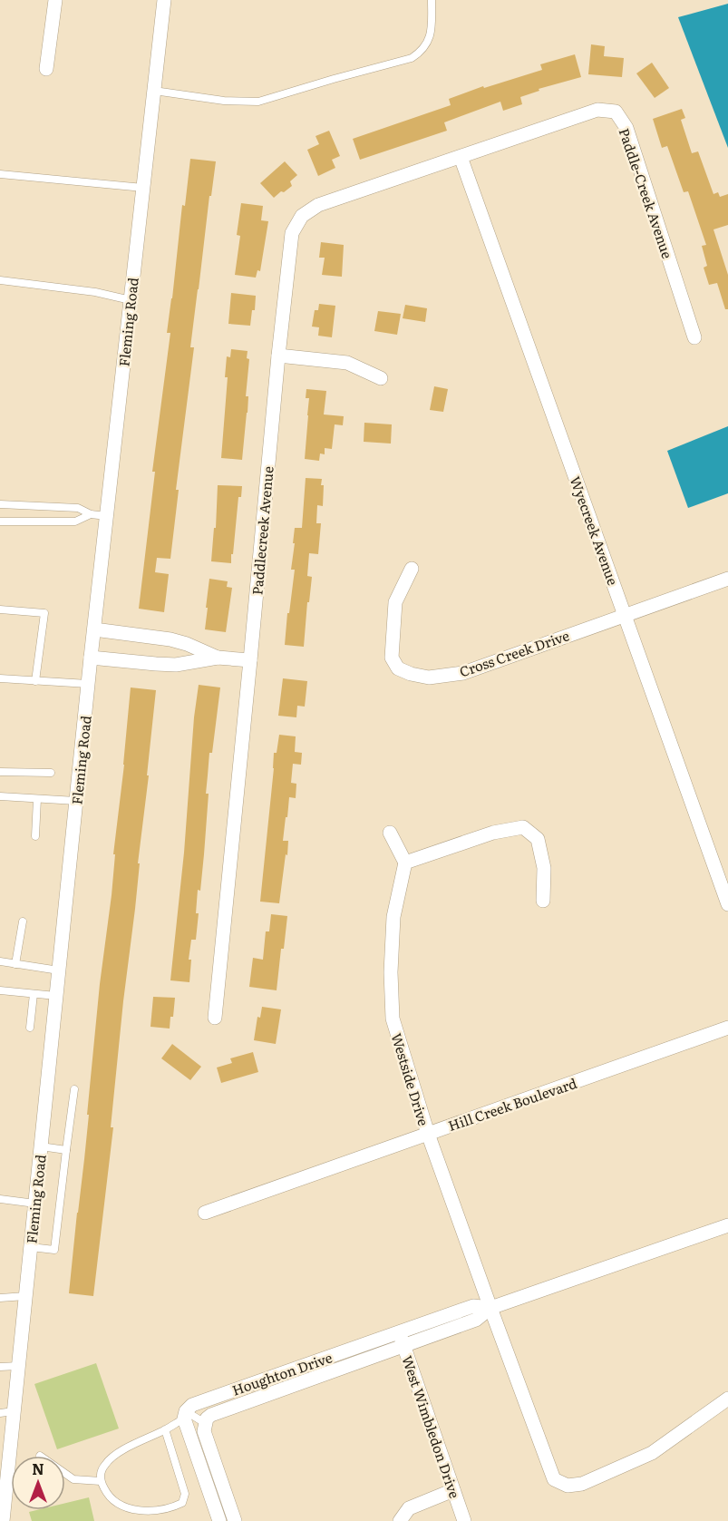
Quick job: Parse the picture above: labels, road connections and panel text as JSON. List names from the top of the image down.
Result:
{
  "streets": {
    "street": [
      "Paddle-Creek Avenue",
      "Fleming Road",
      "Paddlecreek Avenue",
      "Wyecreek Avenue",
      "Cross Creek Drive",
      "Westside Drive",
      "Hill Creek Boulevard",
      "Houghton Drive",
      "West Wimbledon Drive"
    ]
  },
  "crossings": [
    ["Paddle-Creek Avenue", "Paddlecreek Avenue"],
    ["Paddle-Creek Avenue", "Wyecreek Avenue"],
    ["Paddlecreek Avenue", "Wyecreek Avenue"],
    ["Wyecreek Avenue", "Cross Creek Drive"],
    ["Westside Drive", "Hill Creek Boulevard"],
    ["Westside Drive", "Houghton Drive"],
    ["Houghton Drive", "West Wimbledon Drive"]
  ],
  "north": "top"
}
